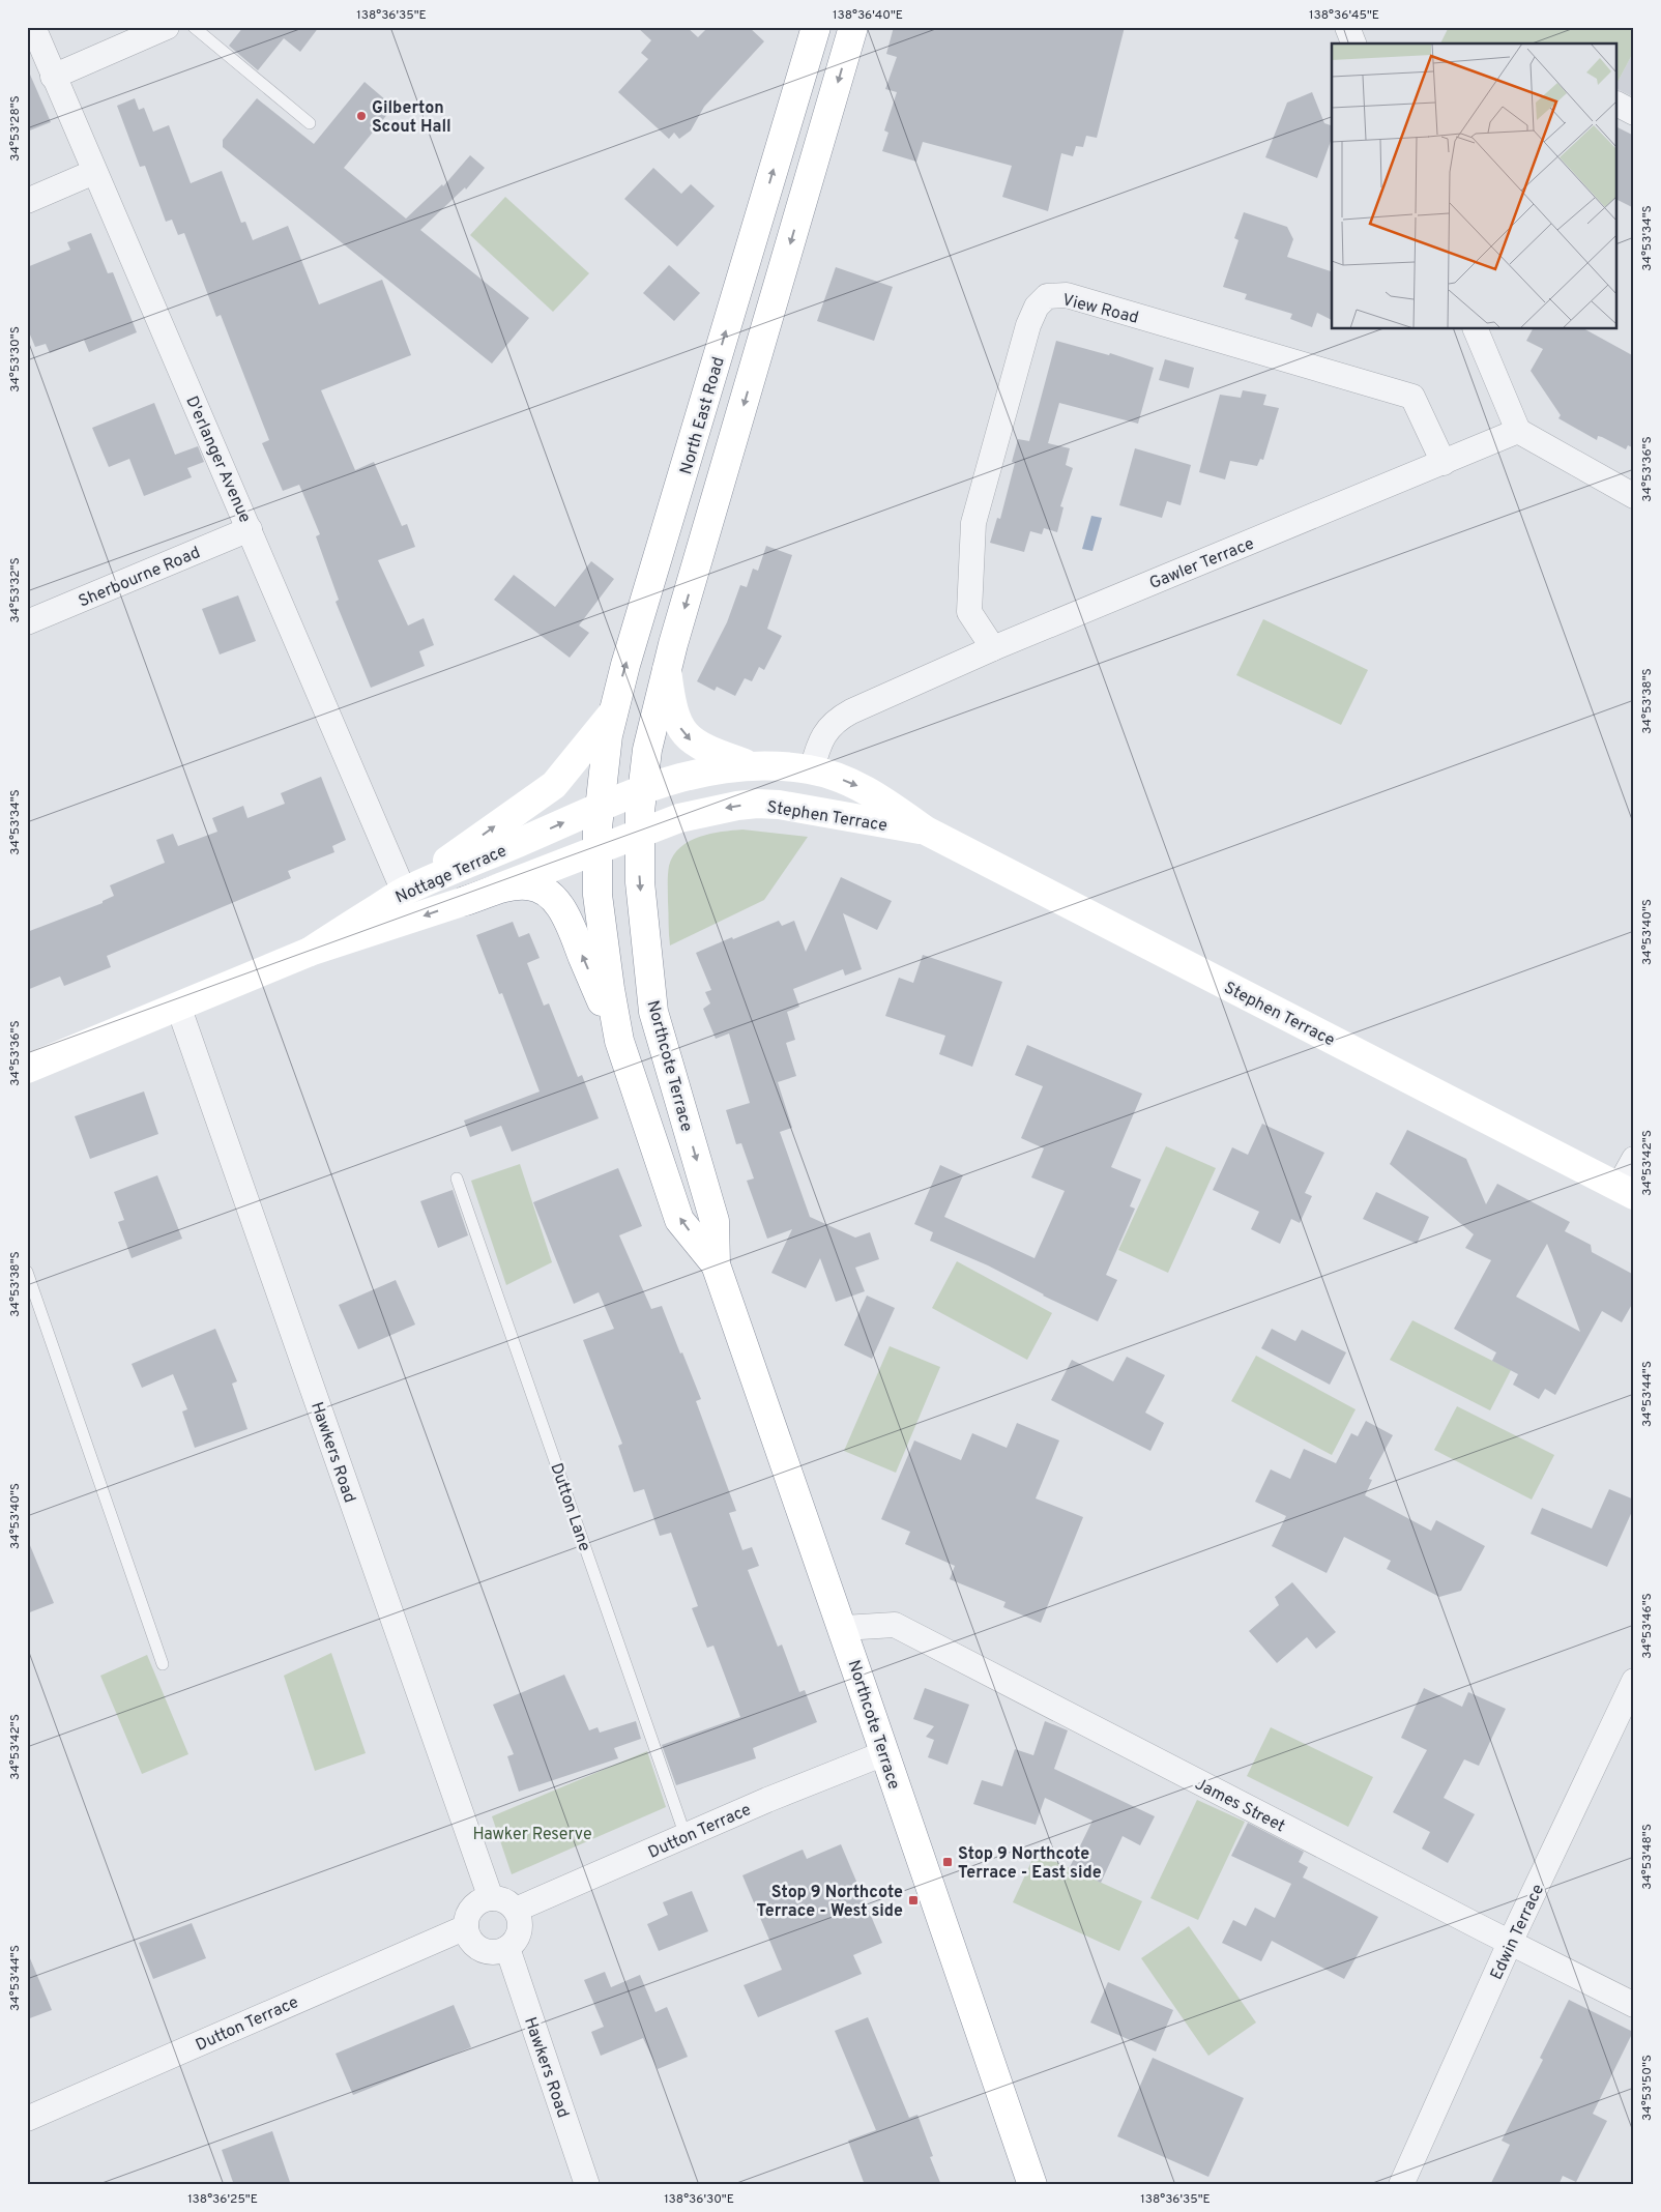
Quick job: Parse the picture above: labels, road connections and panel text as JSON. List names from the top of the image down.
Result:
{
  "streets": {
    "main road": [
      "North East Road",
      "Stephen Terrace",
      "Nottage Terrace",
      "Northcote Terrace"
    ],
    "street": [
      "View Road",
      "D'erlanger Avenue",
      "Gawler Terrace",
      "Sherbourne Road",
      "Hawkers Road",
      "James Street",
      "Dutton Terrace",
      "Edwin Terrace"
    ],
    "lane": ["Dutton Lane"]
  },
  "crossings": [
    ["View Road", "Gawler Terrace"],
    ["North East Road", "Stephen Terrace"],
    ["North East Road", "Nottage Terrace"],
    ["North East Road", "Northcote Terrace"],
    ["D'erlanger Avenue", "Sherbourne Road"],
    ["D'erlanger Avenue", "Nottage Terrace"],
    ["Gawler Terrace", "Stephen Terrace"],
    ["Stephen Terrace", "Nottage Terrace"],
    ["Stephen Terrace", "Northcote Terrace"],
    ["Nottage Terrace", "Northcote Terrace"],
    ["Nottage Terrace", "Hawkers Road"],
    ["Northcote Terrace", "James Street"],
    ["Northcote Terrace", "Dutton Terrace"],
    ["Hawkers Road", "Dutton Terrace"],
    ["Dutton Lane", "Dutton Terrace"],
    ["James Street", "Edwin Terrace"]
  ],
  "parks": ["Hawker Reserve"],
  "places": {
    "other": ["Gilberton Scout Hall"],
    "transit": ["Stop 9 Northcote Terrace - East side", "Stop 9 Northcote Terrace - West side"]
  },
  "coordinates": [
    "138°36'35\"E",
    "138°36'40\"E",
    "138°36'45\"E",
    "34°53'28\"S",
    "34°53'34\"S",
    "34°53'30\"S",
    "34°53'36\"S",
    "34°53'32\"S",
    "34°53'38\"S",
    "34°53'40\"S",
    "34°53'42\"S",
    "34°53'44\"S",
    "34°53'46\"S",
    "34°53'48\"S",
    "34°53'50\"S",
    "138°36'25\"E",
    "138°36'30\"E"
  ]
}
